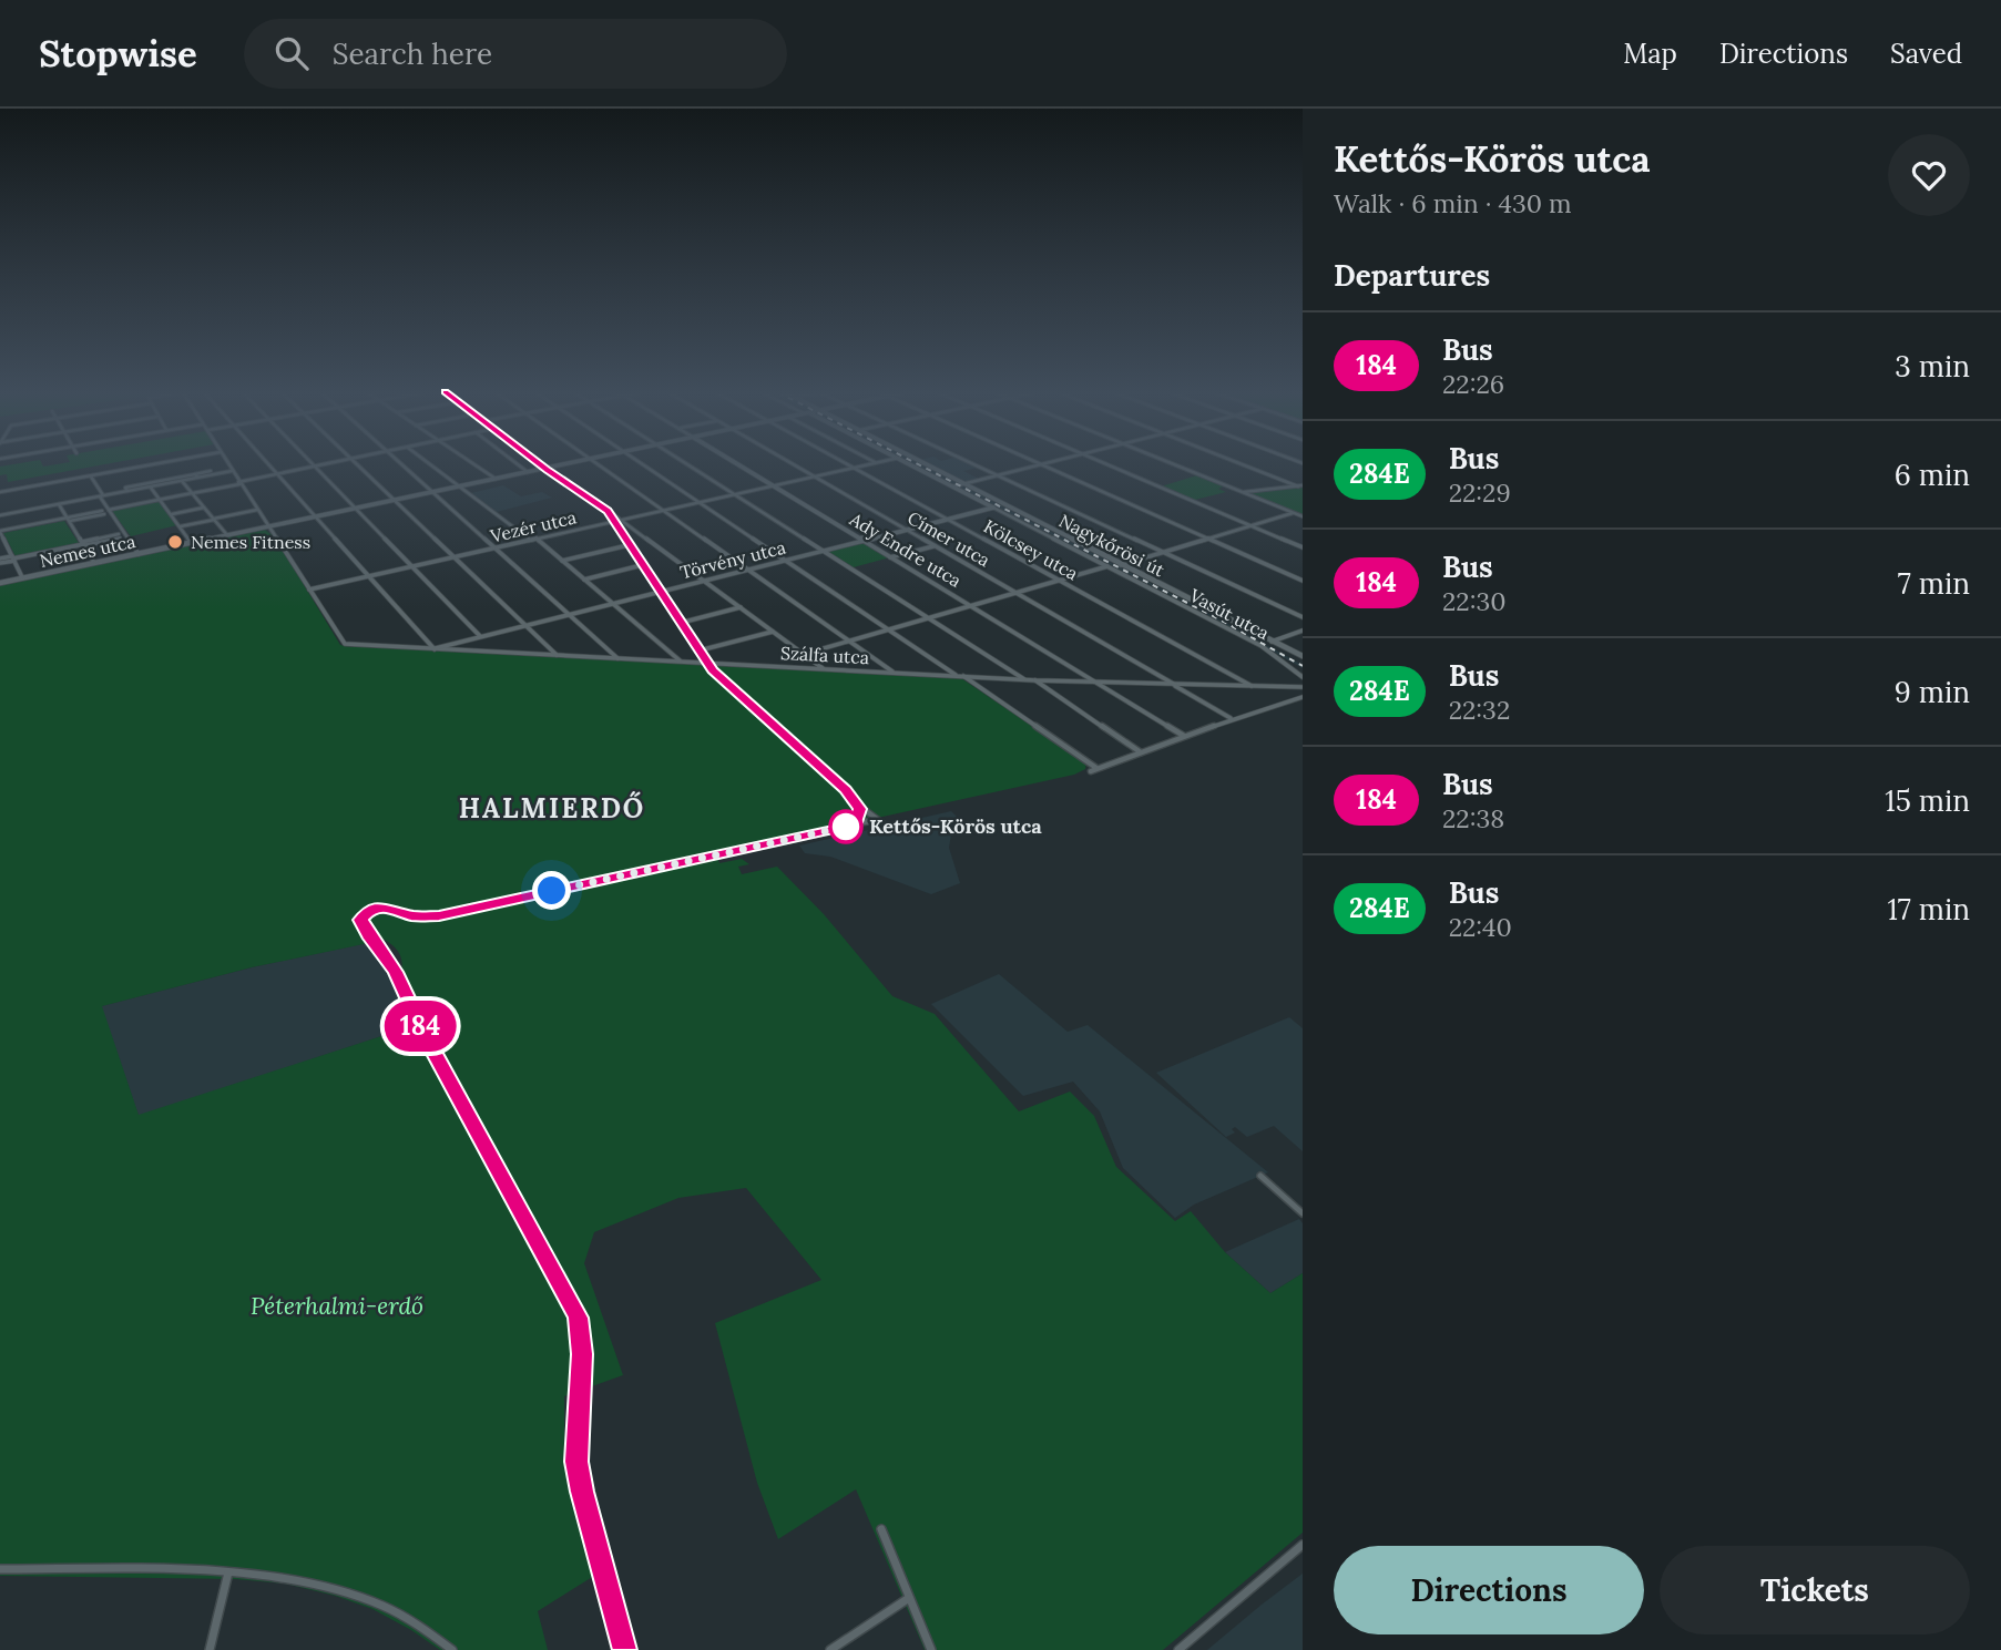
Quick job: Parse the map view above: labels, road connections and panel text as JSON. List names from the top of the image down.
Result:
{
  "streets": {
    "street": [
      "Vezér utca",
      "Címer utca",
      "Nagykőrösi út",
      "Ady Endre utca",
      "Kölcsey utca",
      "Nemes utca",
      "Törvény utca",
      "Vasút utca",
      "Szálfa utca"
    ]
  },
  "crossings": [
    ["Vezér utca", "Címer utca"],
    ["Vezér utca", "Ady Endre utca"],
    ["Vezér utca", "Kölcsey utca"],
    ["Vezér utca", "Szálfa utca"],
    ["Címer utca", "Törvény utca"],
    ["Címer utca", "Szálfa utca"],
    ["Ady Endre utca", "Törvény utca"],
    ["Ady Endre utca", "Szálfa utca"],
    ["Kölcsey utca", "Törvény utca"],
    ["Kölcsey utca", "Szálfa utca"],
    ["Törvény utca", "Vasút utca"],
    ["Törvény utca", "Szálfa utca"]
  ],
  "districts": ["HALMIERDŐ"],
  "parks": ["Péterhalmi-erdő"],
  "places": ["Nemes Fitness", "Kettős-Körös utca"],
  "lines": ["bus line 184"],
  "page": {
    "header": "Stopwise",
    "search": "Search here",
    "nav": ["Map", "Directions", "Saved"],
    "on_map": "184",
    "heading": [
      ["Kettős-Körös utca", "Walk · 6 min · 430 m"],
      "Departures"
    ],
    "list": [
      {
        "mark": "184",
        "name": "Bus",
        "note": "22:26",
        "value": "3 min"
      },
      {
        "mark": "284E",
        "name": "Bus",
        "note": "22:29",
        "value": "6 min"
      },
      {
        "mark": "184",
        "name": "Bus",
        "note": "22:30",
        "value": "7 min"
      },
      {
        "mark": "284E",
        "name": "Bus",
        "note": "22:32",
        "value": "9 min"
      },
      {
        "mark": "184",
        "name": "Bus",
        "note": "22:38",
        "value": "15 min"
      },
      {
        "mark": "284E",
        "name": "Bus",
        "note": "22:40",
        "value": "17 min"
      }
    ],
    "buttons": ["Directions", "Tickets"]
  }
}
